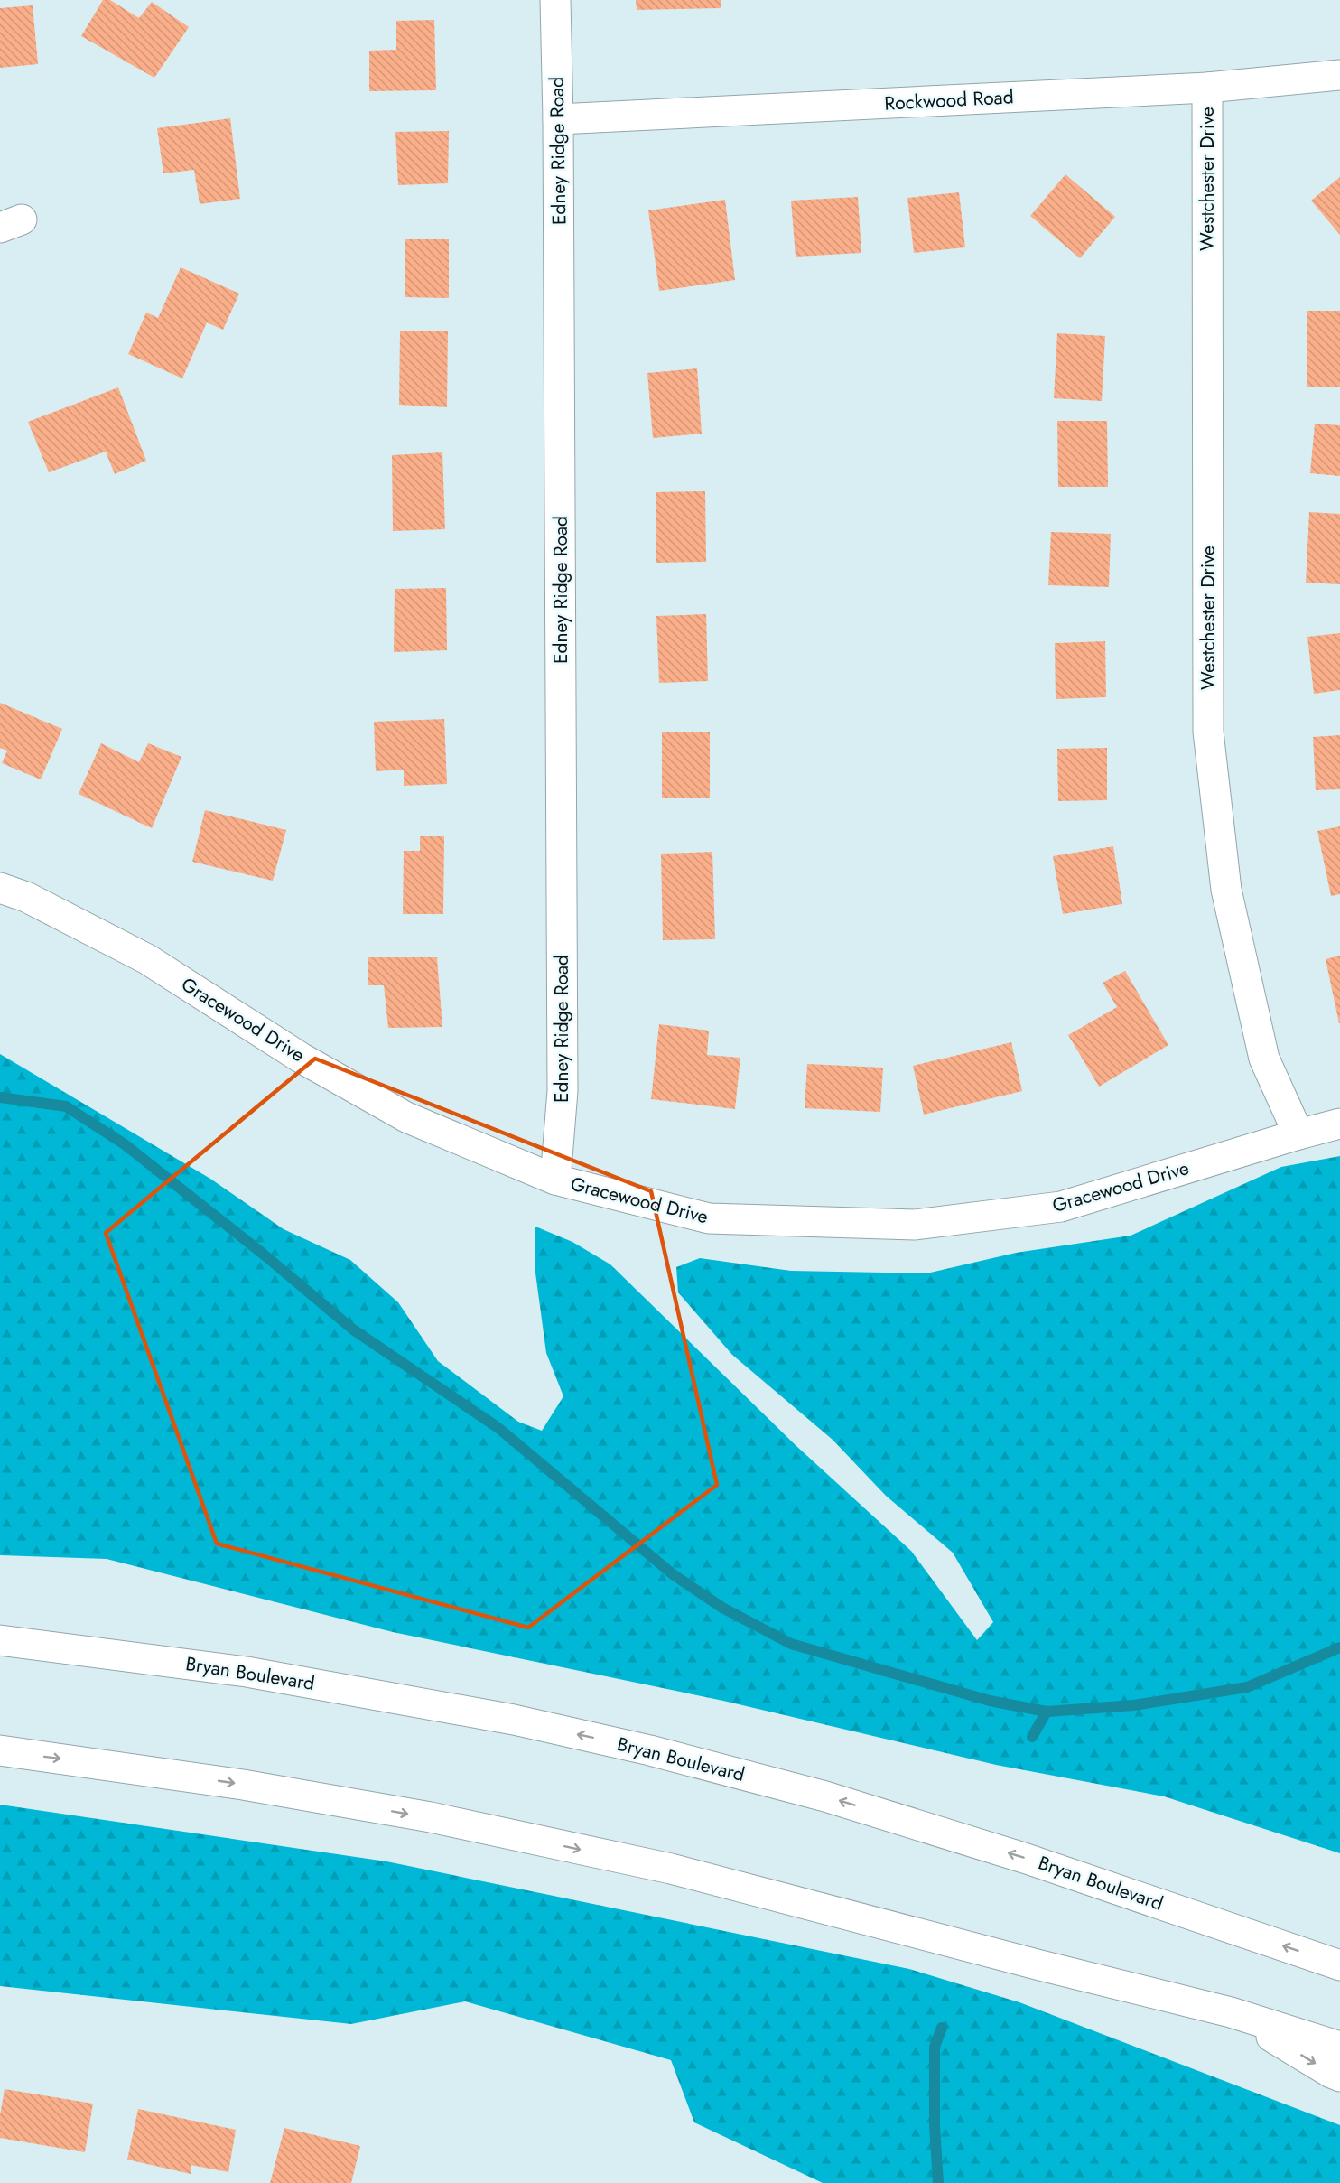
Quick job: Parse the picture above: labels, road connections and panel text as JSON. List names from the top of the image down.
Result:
{
  "streets": {
    "main road": [
      "Rockwood Road",
      "Edney Ridge Road",
      "Westchester Drive",
      "Gracewood Drive",
      "Bryan Boulevard"
    ]
  },
  "crossings": [
    ["Rockwood Road", "Edney Ridge Road"],
    ["Rockwood Road", "Westchester Drive"],
    ["Edney Ridge Road", "Gracewood Drive"],
    ["Westchester Drive", "Gracewood Drive"]
  ]
}
